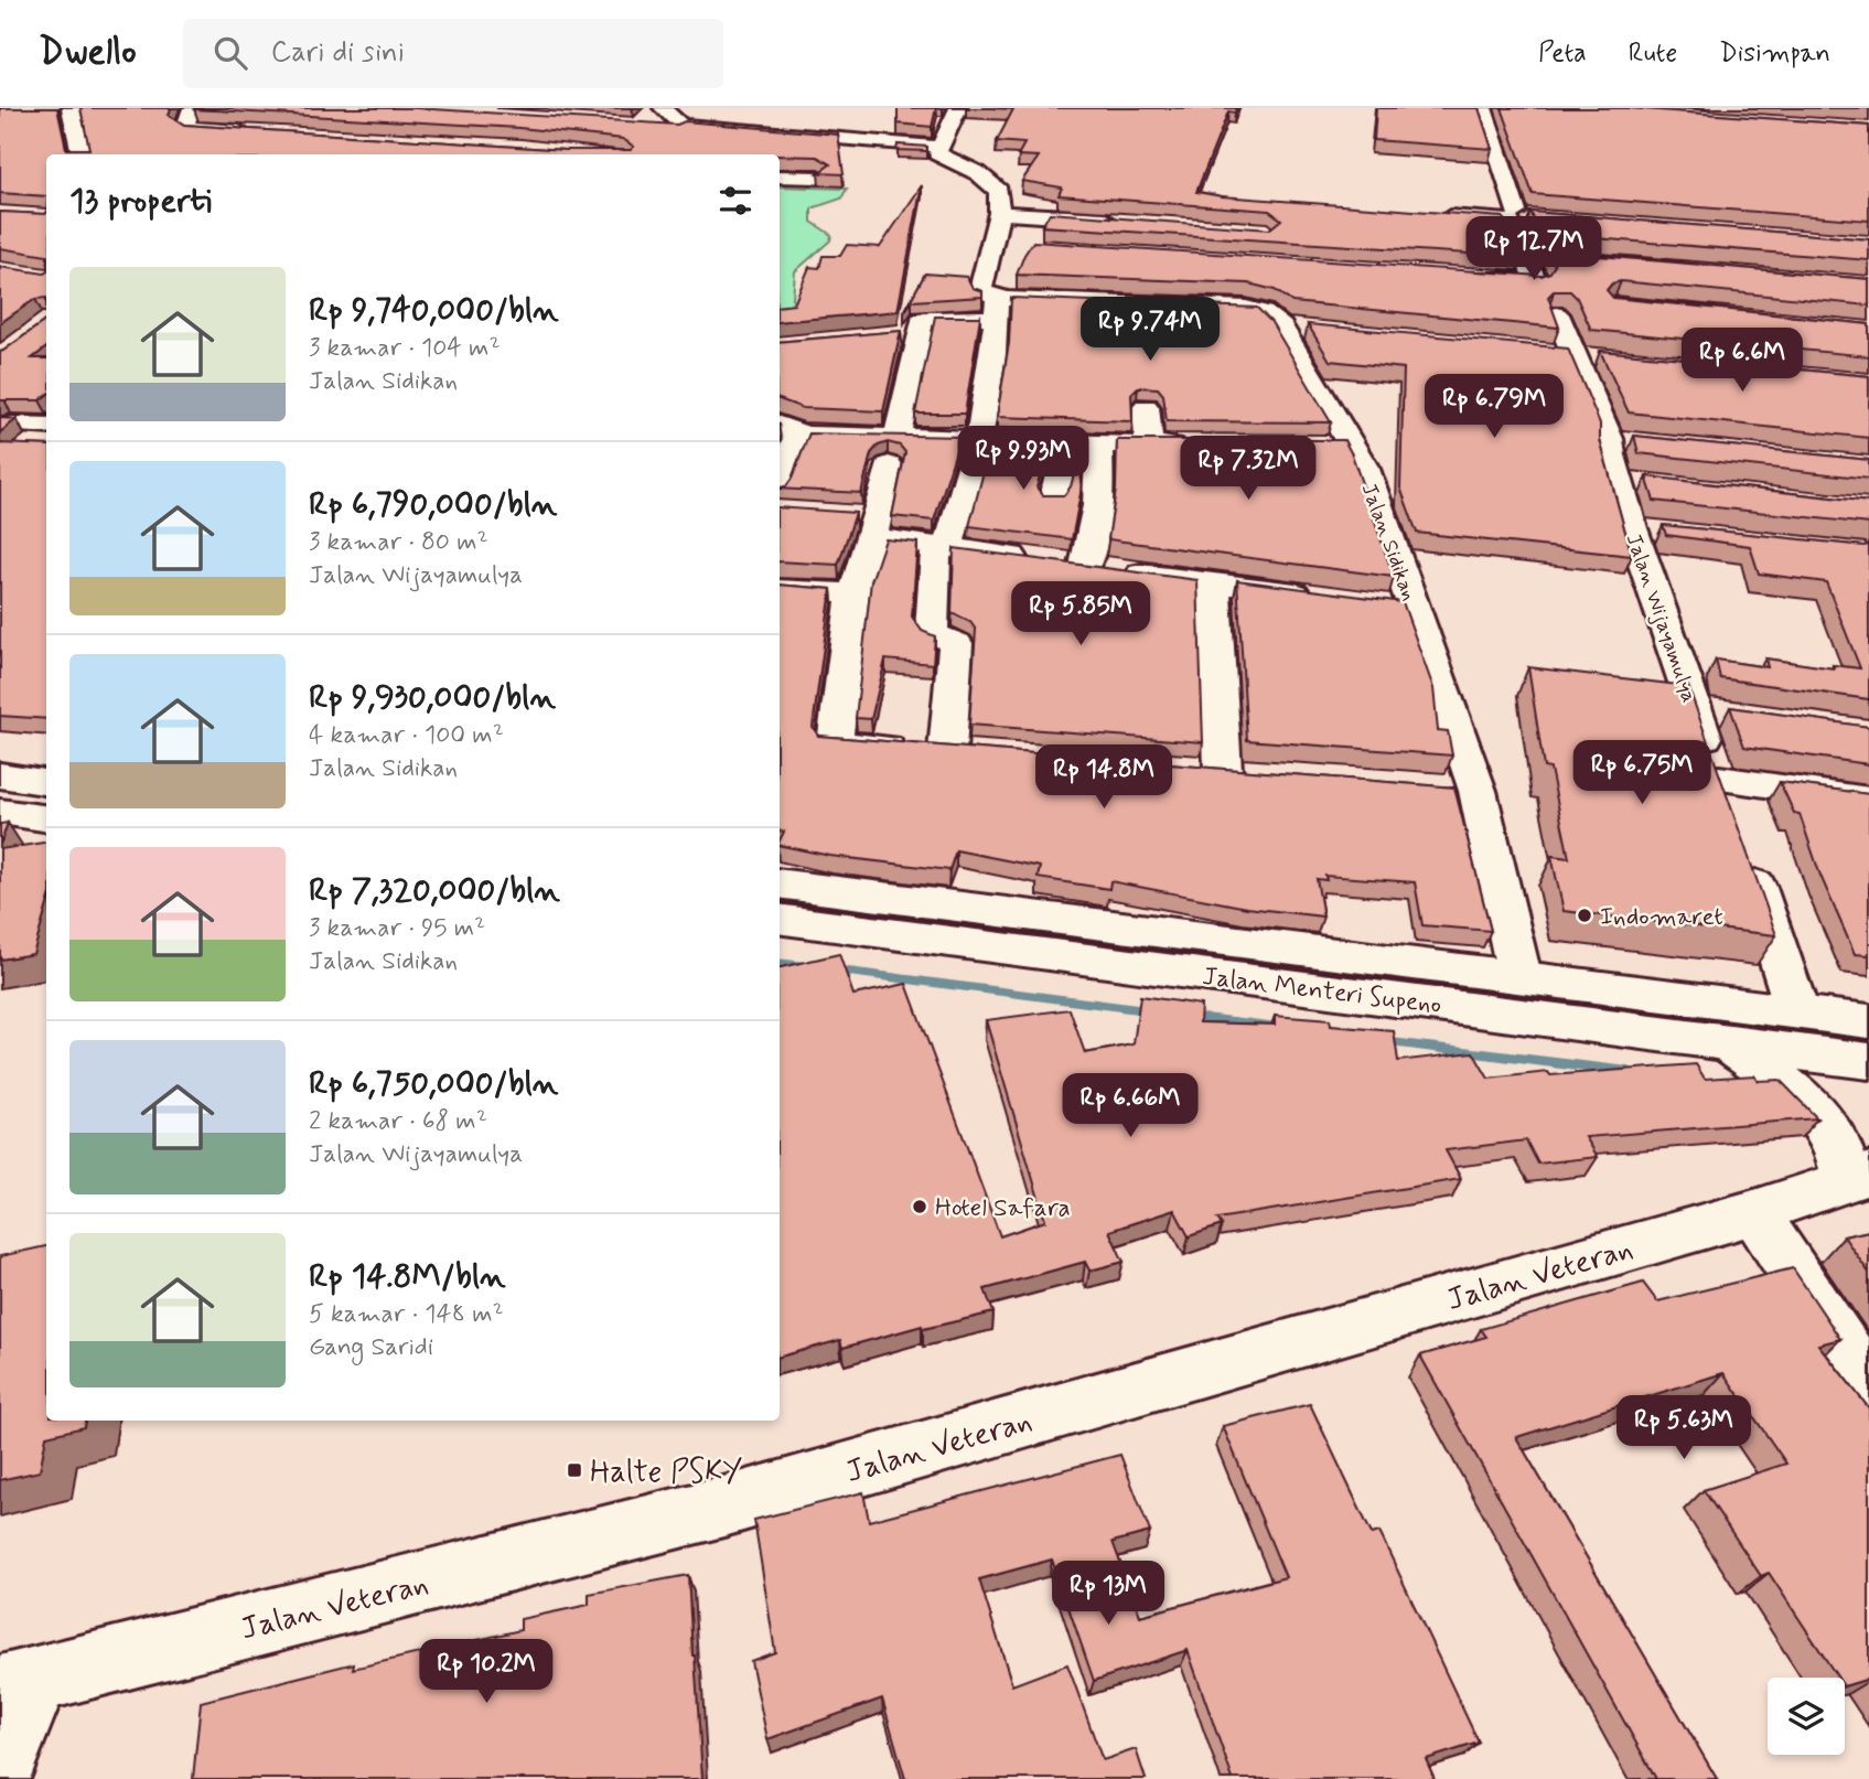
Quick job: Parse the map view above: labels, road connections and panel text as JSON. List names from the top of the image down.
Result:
{
  "streets": {
    "street": [
      "Jalan Sidikan",
      "Jalan Wijayamulya",
      "Jalan Menteri Supeno",
      "Jalan Veteran"
    ]
  },
  "crossings": [
    ["Jalan Sidikan", "Jalan Menteri Supeno"]
  ],
  "places": {
    "other": ["Indomaret", "Hotel Safara"],
    "transit": ["Halte PSKY"]
  },
  "page": {
    "header": "Dwello",
    "search": "Cari di sini",
    "nav": ["Peta", "Rute", "Disimpan"],
    "heading": "13 properti",
    "price": [
      "Rp 12.7M",
      "Rp 9.74M",
      "Rp 6.6M",
      "Rp 6.79M",
      "Rp 9.93M",
      "Rp 7.32M",
      "Rp 5.85M",
      "Rp 6.75M",
      "Rp 14.8M",
      "Rp 6.66M",
      "Rp 5.63M",
      "Rp 13M",
      "Rp 10.2M"
    ],
    "list": [
      {
        "name": "Rp 9,740,000/bln",
        "note": "3 kamar · 104 m² · Jalan Sidikan"
      },
      {
        "name": "Rp 6,790,000/bln",
        "note": "3 kamar · 80 m² · Jalan Wijayamulya"
      },
      {
        "name": "Rp 9,930,000/bln",
        "note": "4 kamar · 100 m² · Jalan Sidikan"
      },
      {
        "name": "Rp 7,320,000/bln",
        "note": "3 kamar · 95 m² · Jalan Sidikan"
      },
      {
        "name": "Rp 6,750,000/bln",
        "note": "2 kamar · 68 m² · Jalan Wijayamulya"
      },
      {
        "name": "Rp 14.8M/bln",
        "note": "5 kamar · 148 m² · Gang Saridi"
      }
    ]
  }
}
